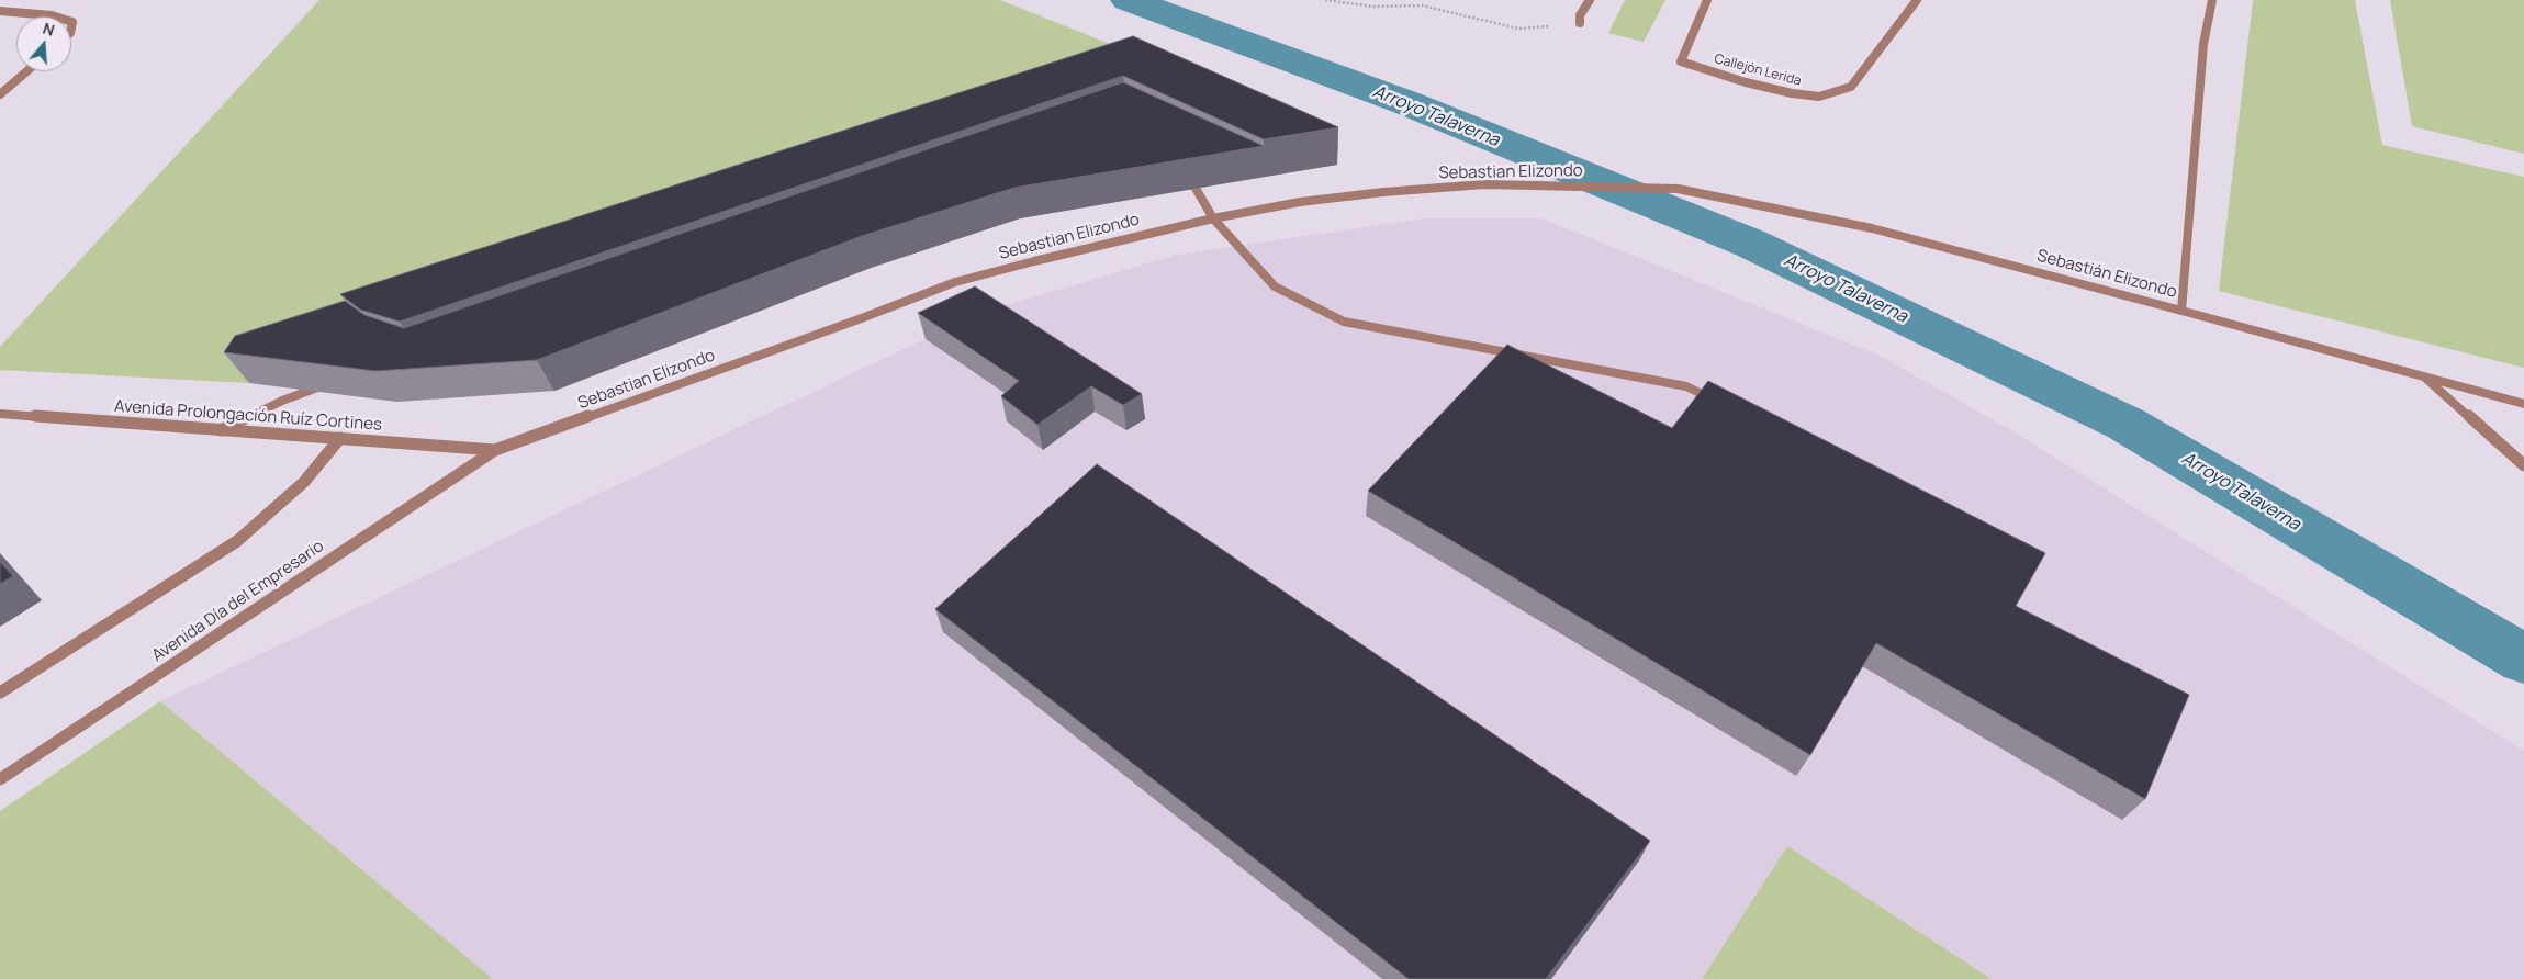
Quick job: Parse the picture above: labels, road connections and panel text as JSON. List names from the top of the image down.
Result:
{
  "streets": {
    "street": [
      "Callejón Lerida",
      "Sebastian Elizondo",
      "Sebastián Elizondo",
      "Avenida Prolongación Ruíz Cortines",
      "Avenida Día del Empresario"
    ]
  },
  "crossings": [
    ["Sebastian Elizondo", "Sebastián Elizondo"],
    ["Sebastian Elizondo", "Avenida Prolongación Ruíz Cortines"],
    ["Sebastian Elizondo", "Avenida Día del Empresario"],
    ["Avenida Prolongación Ruíz Cortines", "Avenida Día del Empresario"]
  ],
  "water": ["Arroyo Talaverna"],
  "north": "top"
}
